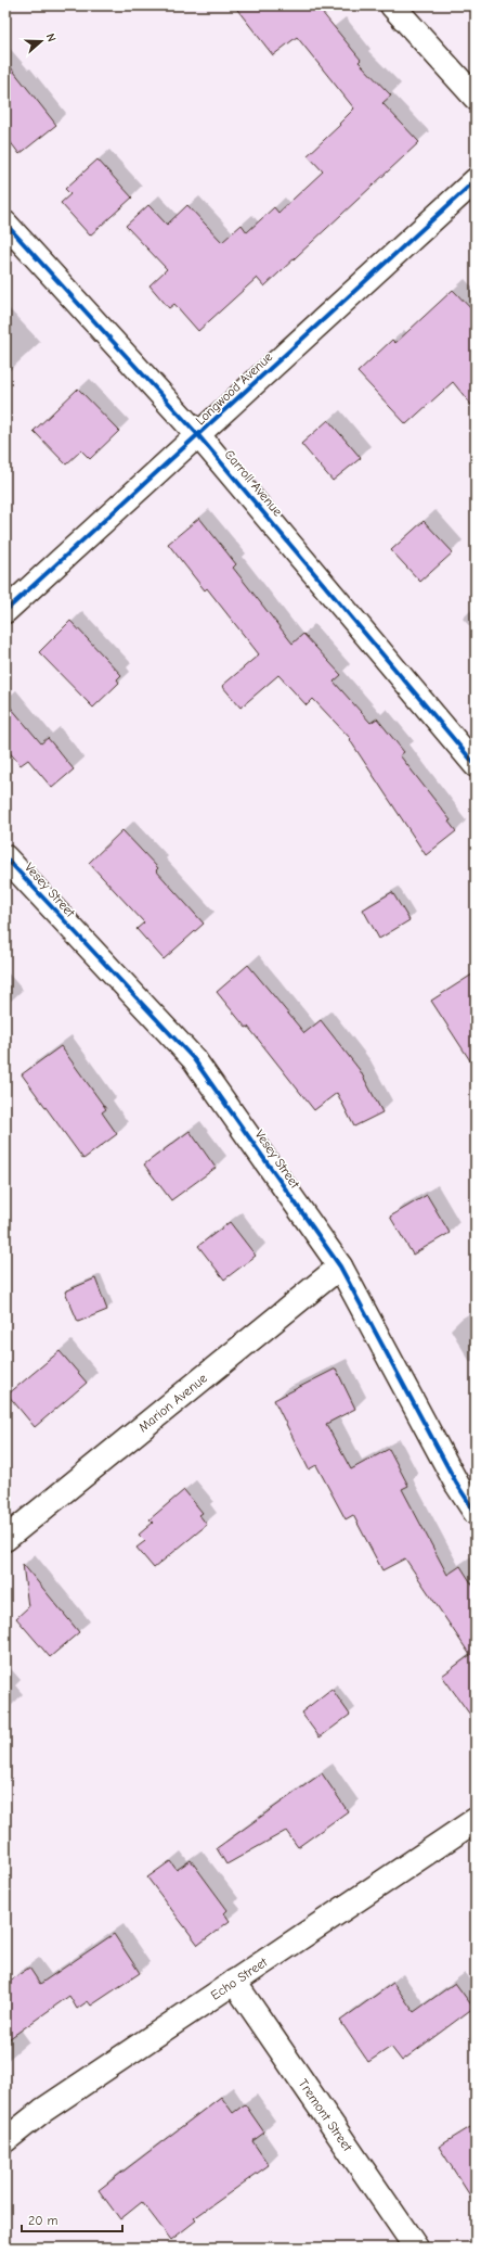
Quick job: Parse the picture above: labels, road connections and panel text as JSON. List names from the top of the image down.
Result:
{
  "streets": {
    "street": [
      "Longwood Avenue",
      "Carroll Avenue",
      "Vesey Street",
      "Marion Avenue",
      "Echo Street",
      "Tremont Street"
    ]
  },
  "crossings": [
    ["Longwood Avenue", "Carroll Avenue"],
    ["Vesey Street", "Marion Avenue"],
    ["Echo Street", "Tremont Street"]
  ],
  "scale_bar": "20 m",
  "north": "right"
}
